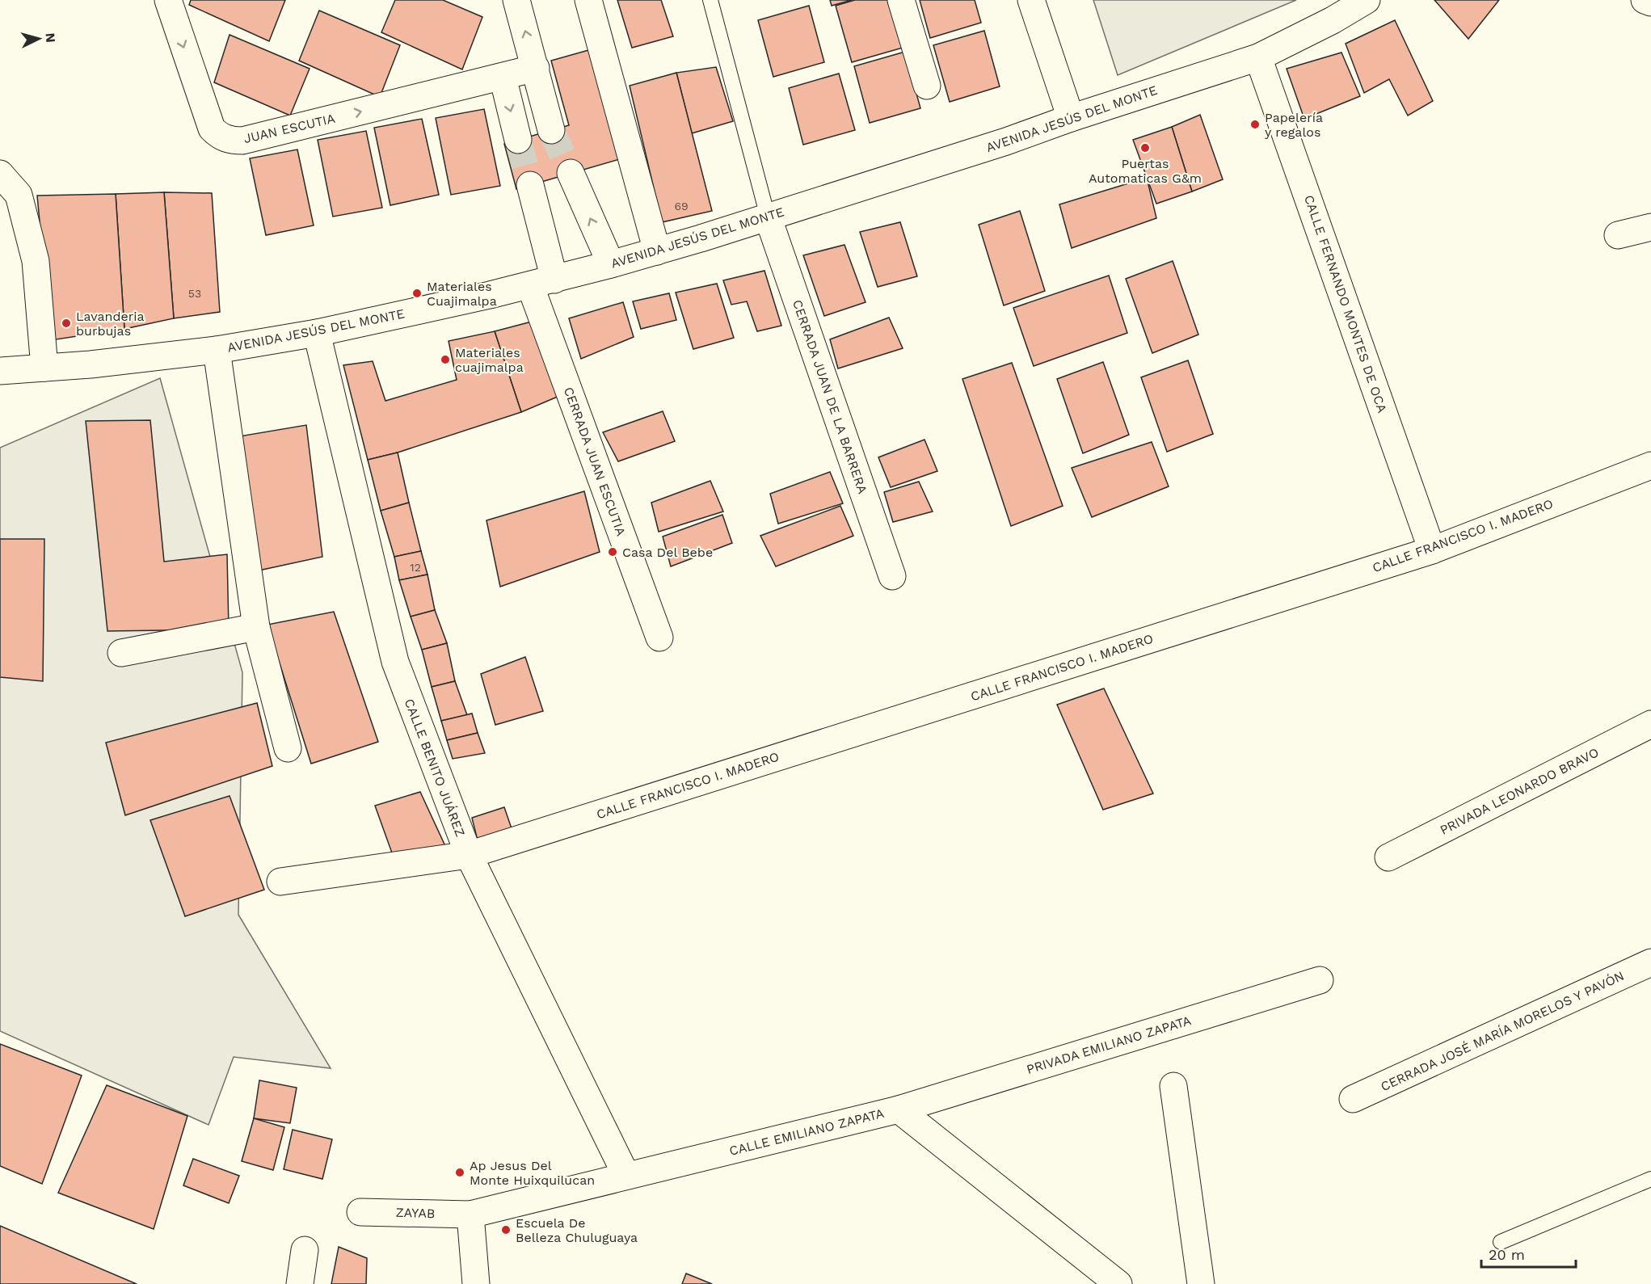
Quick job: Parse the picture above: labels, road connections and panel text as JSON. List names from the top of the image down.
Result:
{
  "streets": {
    "street": [
      "AVENIDA JESÚS DEL MONTE",
      "JUAN ESCUTIA",
      "CALLE FERNANDO MONTES DE OCA",
      "CERRADA JUAN DE LA BARRERA",
      "CERRADA JUAN ESCUTIA",
      "CALLE FRANCISCO I. MADERO",
      "CALLE BENITO JUÁREZ",
      "PRIVADA LEONARDO BRAVO",
      "CERRADA JOSÉ MARÍA MORELOS Y PAVÓN",
      "PRIVADA EMILIANO ZAPATA",
      "CALLE EMILIANO ZAPATA",
      "ZAYAB"
    ]
  },
  "crossings": [
    ["AVENIDA JESÚS DEL MONTE", "CALLE FERNANDO MONTES DE OCA"],
    ["AVENIDA JESÚS DEL MONTE", "CERRADA JUAN DE LA BARRERA"],
    ["AVENIDA JESÚS DEL MONTE", "CERRADA JUAN ESCUTIA"],
    ["AVENIDA JESÚS DEL MONTE", "CALLE BENITO JUÁREZ"],
    ["CALLE FERNANDO MONTES DE OCA", "CALLE FRANCISCO I. MADERO"],
    ["CALLE FRANCISCO I. MADERO", "CALLE BENITO JUÁREZ"],
    ["CALLE BENITO JUÁREZ", "CALLE EMILIANO ZAPATA"],
    ["PRIVADA EMILIANO ZAPATA", "CALLE EMILIANO ZAPATA"],
    ["CALLE EMILIANO ZAPATA", "ZAYAB"]
  ],
  "places": [
    "Papelería y regalos",
    "Puertas Automaticas G&m",
    "Materiales Cuajimalpa",
    "Lavanderia burbujas",
    "Materiales cuajimalpa",
    "Casa Del Bebe",
    "Ap Jesus Del Monte Huixquilucan",
    "Escuela De Belleza Chuluguaya"
  ],
  "house_numbers": ["69", "53", "12"],
  "scale_bar": "20 m",
  "north": "right"
}
